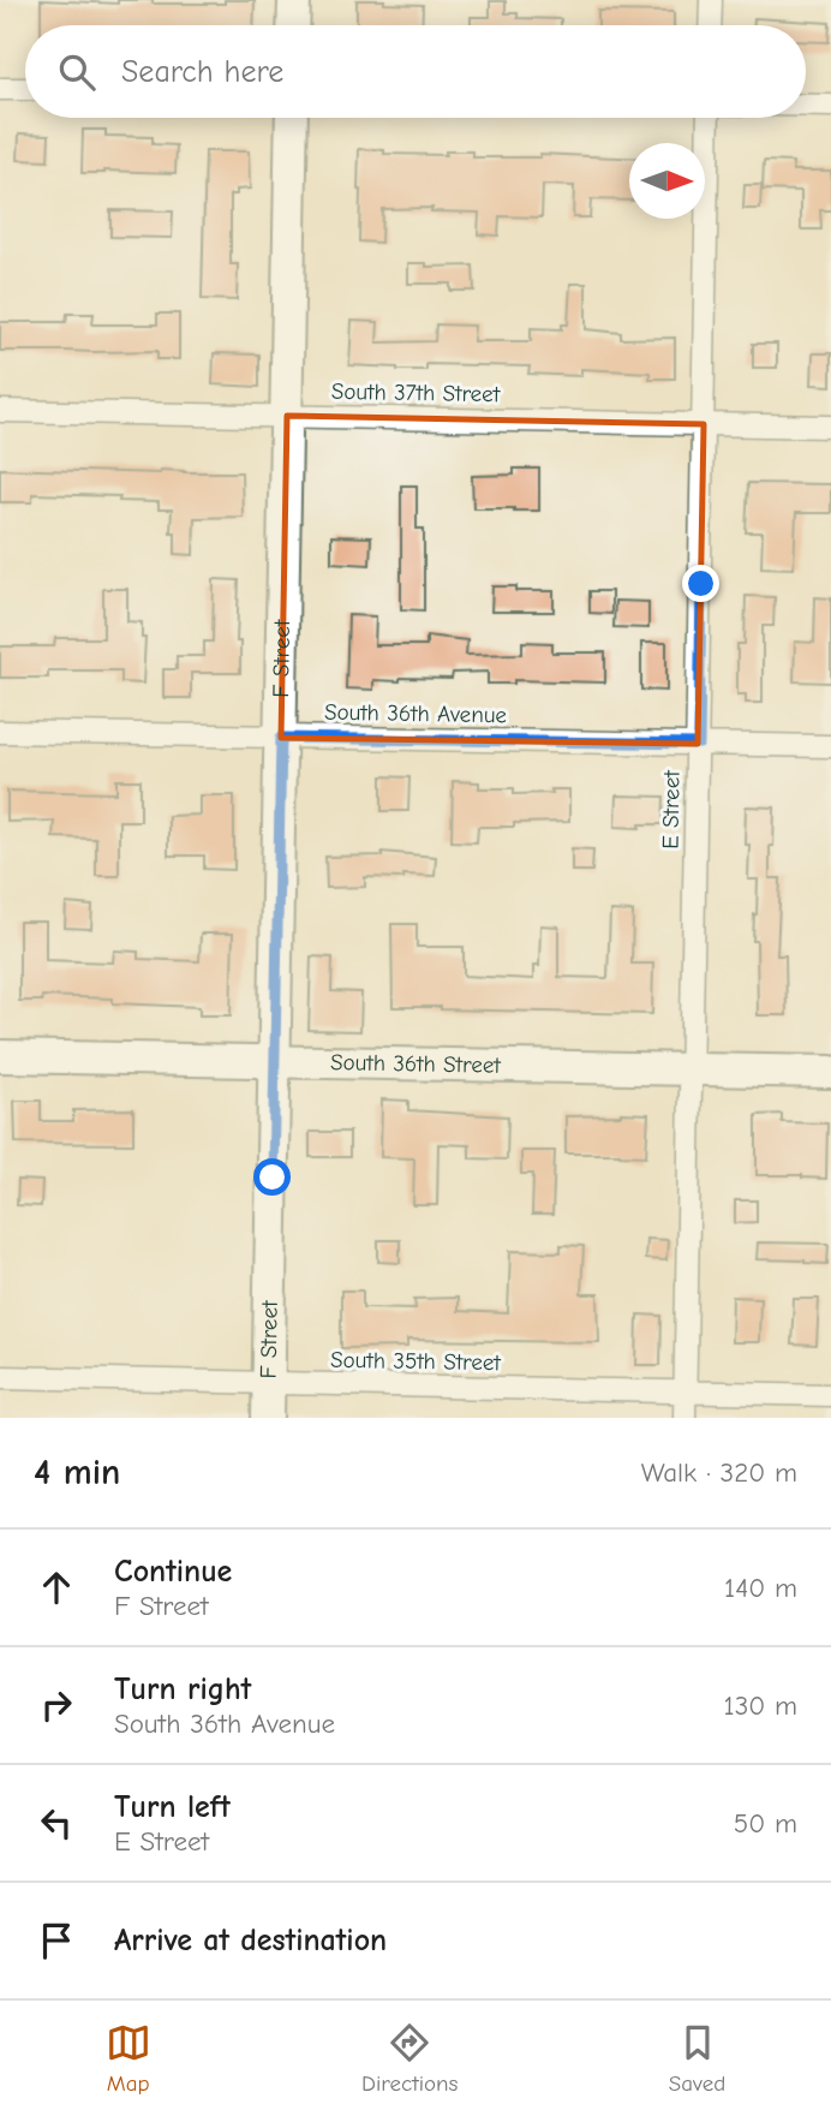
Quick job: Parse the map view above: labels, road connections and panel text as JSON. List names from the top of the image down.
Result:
{
  "streets": {
    "main road": ["F Street", "South 36th Street"],
    "street": [
      "South 37th Street",
      "South 36th Avenue",
      "E Street",
      "South 35th Street"
    ]
  },
  "crossings": [
    ["South 37th Street", "F Street"],
    ["South 37th Street", "E Street"],
    ["F Street", "South 36th Avenue"],
    ["F Street", "South 36th Street"],
    ["F Street", "South 35th Street"],
    ["South 36th Avenue", "E Street"],
    ["E Street", "South 36th Street"],
    ["E Street", "South 35th Street"]
  ],
  "north": "right",
  "page": {
    "search": "Search here",
    "heading": ["4 min", "Walk · 320 m"],
    "list": [
      ["Continue", "F Street", "140 m"],
      ["Turn right", "South 36th Avenue", "130 m"],
      ["Turn left", "E Street", "50 m"],
      "Arrive at destination"
    ],
    "nav": ["Map", "Directions", "Saved"]
  }
}
